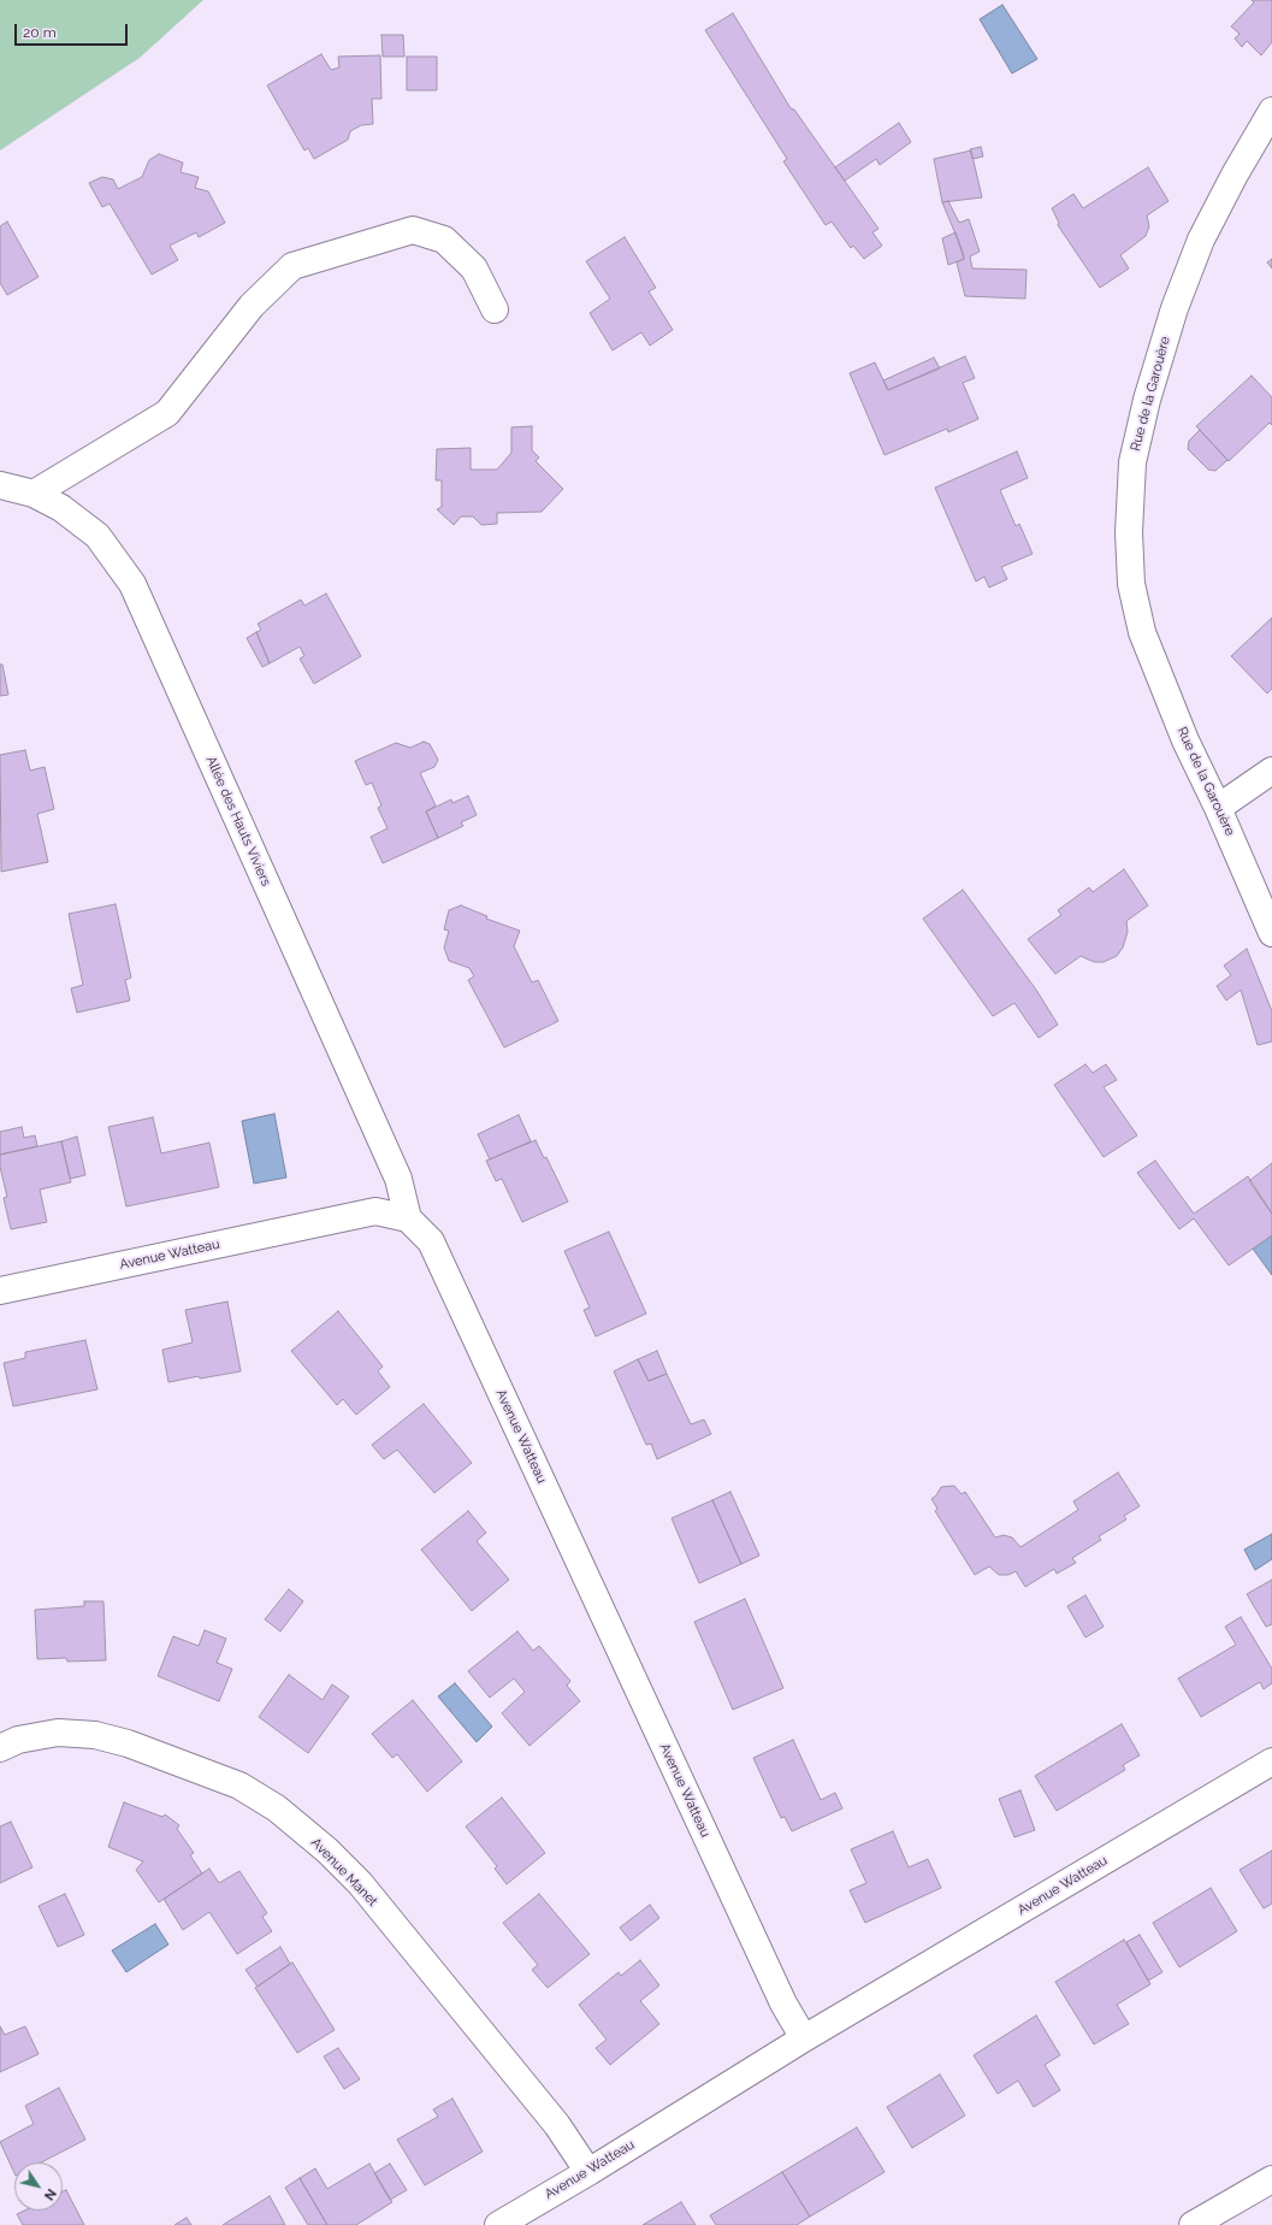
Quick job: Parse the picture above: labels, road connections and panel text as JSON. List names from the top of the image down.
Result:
{
  "streets": {
    "street": [
      "Rue de la Garouère",
      "Allée des Hauts Viviers",
      "Avenue Watteau",
      "Avenue Manet"
    ]
  },
  "crossings": [
    ["Allée des Hauts Viviers", "Avenue Watteau"],
    ["Avenue Watteau", "Avenue Manet"]
  ],
  "scale_bar": "20 m",
  "north": "bottom right"
}
